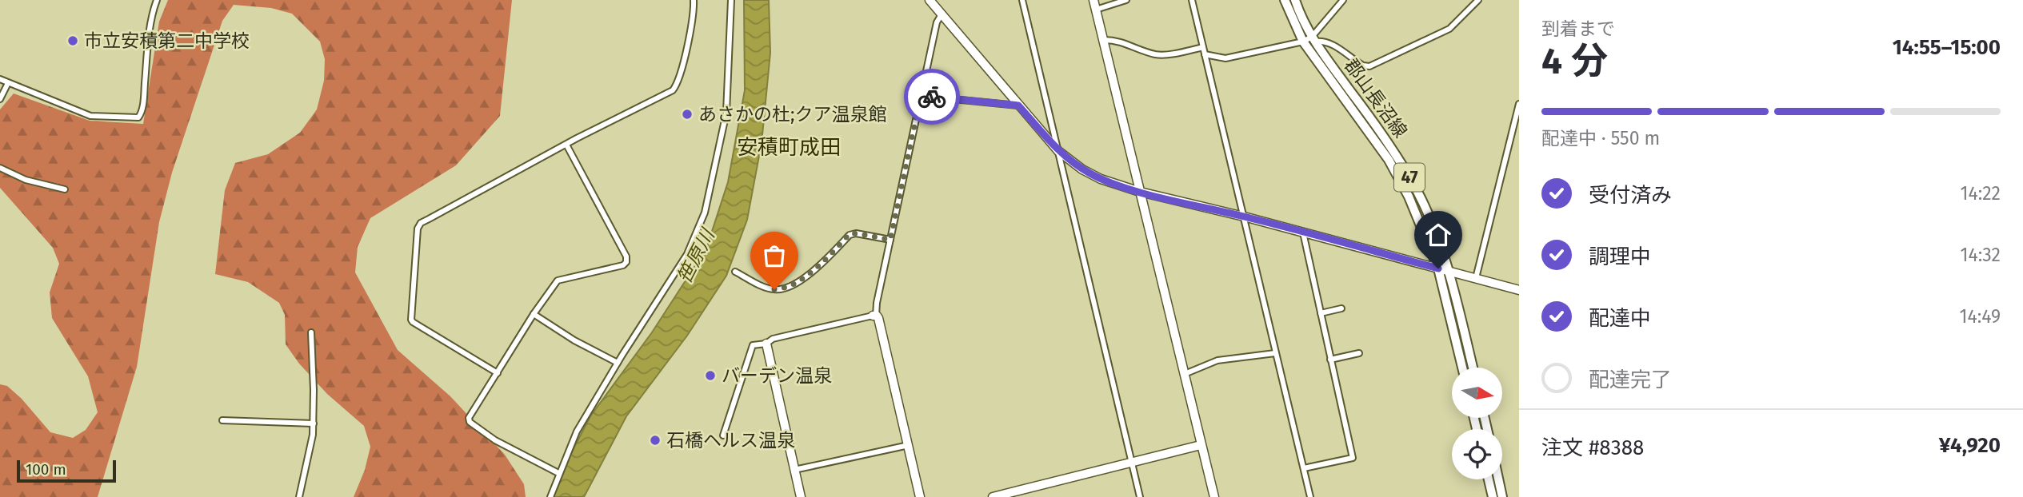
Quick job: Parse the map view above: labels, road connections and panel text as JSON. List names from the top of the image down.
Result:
{
  "streets": {
    "main road": ["郡山長沼線", "47"]
  },
  "districts": ["安積町成田"],
  "water": ["笹原川"],
  "places": [
    "市立安積第二中学校",
    "あさかの杜;クア温泉館",
    "バーデン温泉",
    "石橋ヘルス温泉"
  ],
  "scale_bar": "100 m",
  "north": "right",
  "page": {
    "heading": ["4 分", "到着まで", "14:55–15:00"],
    "panel": ["注文 #8388", "¥4,920"],
    "bar": "配達中 · 550 m",
    "list": [
      ["受付済み", "14:22"],
      ["調理中", "14:32"],
      ["配達中", "14:49"],
      "配達完了"
    ],
    "scale": "100 m"
  }
}
